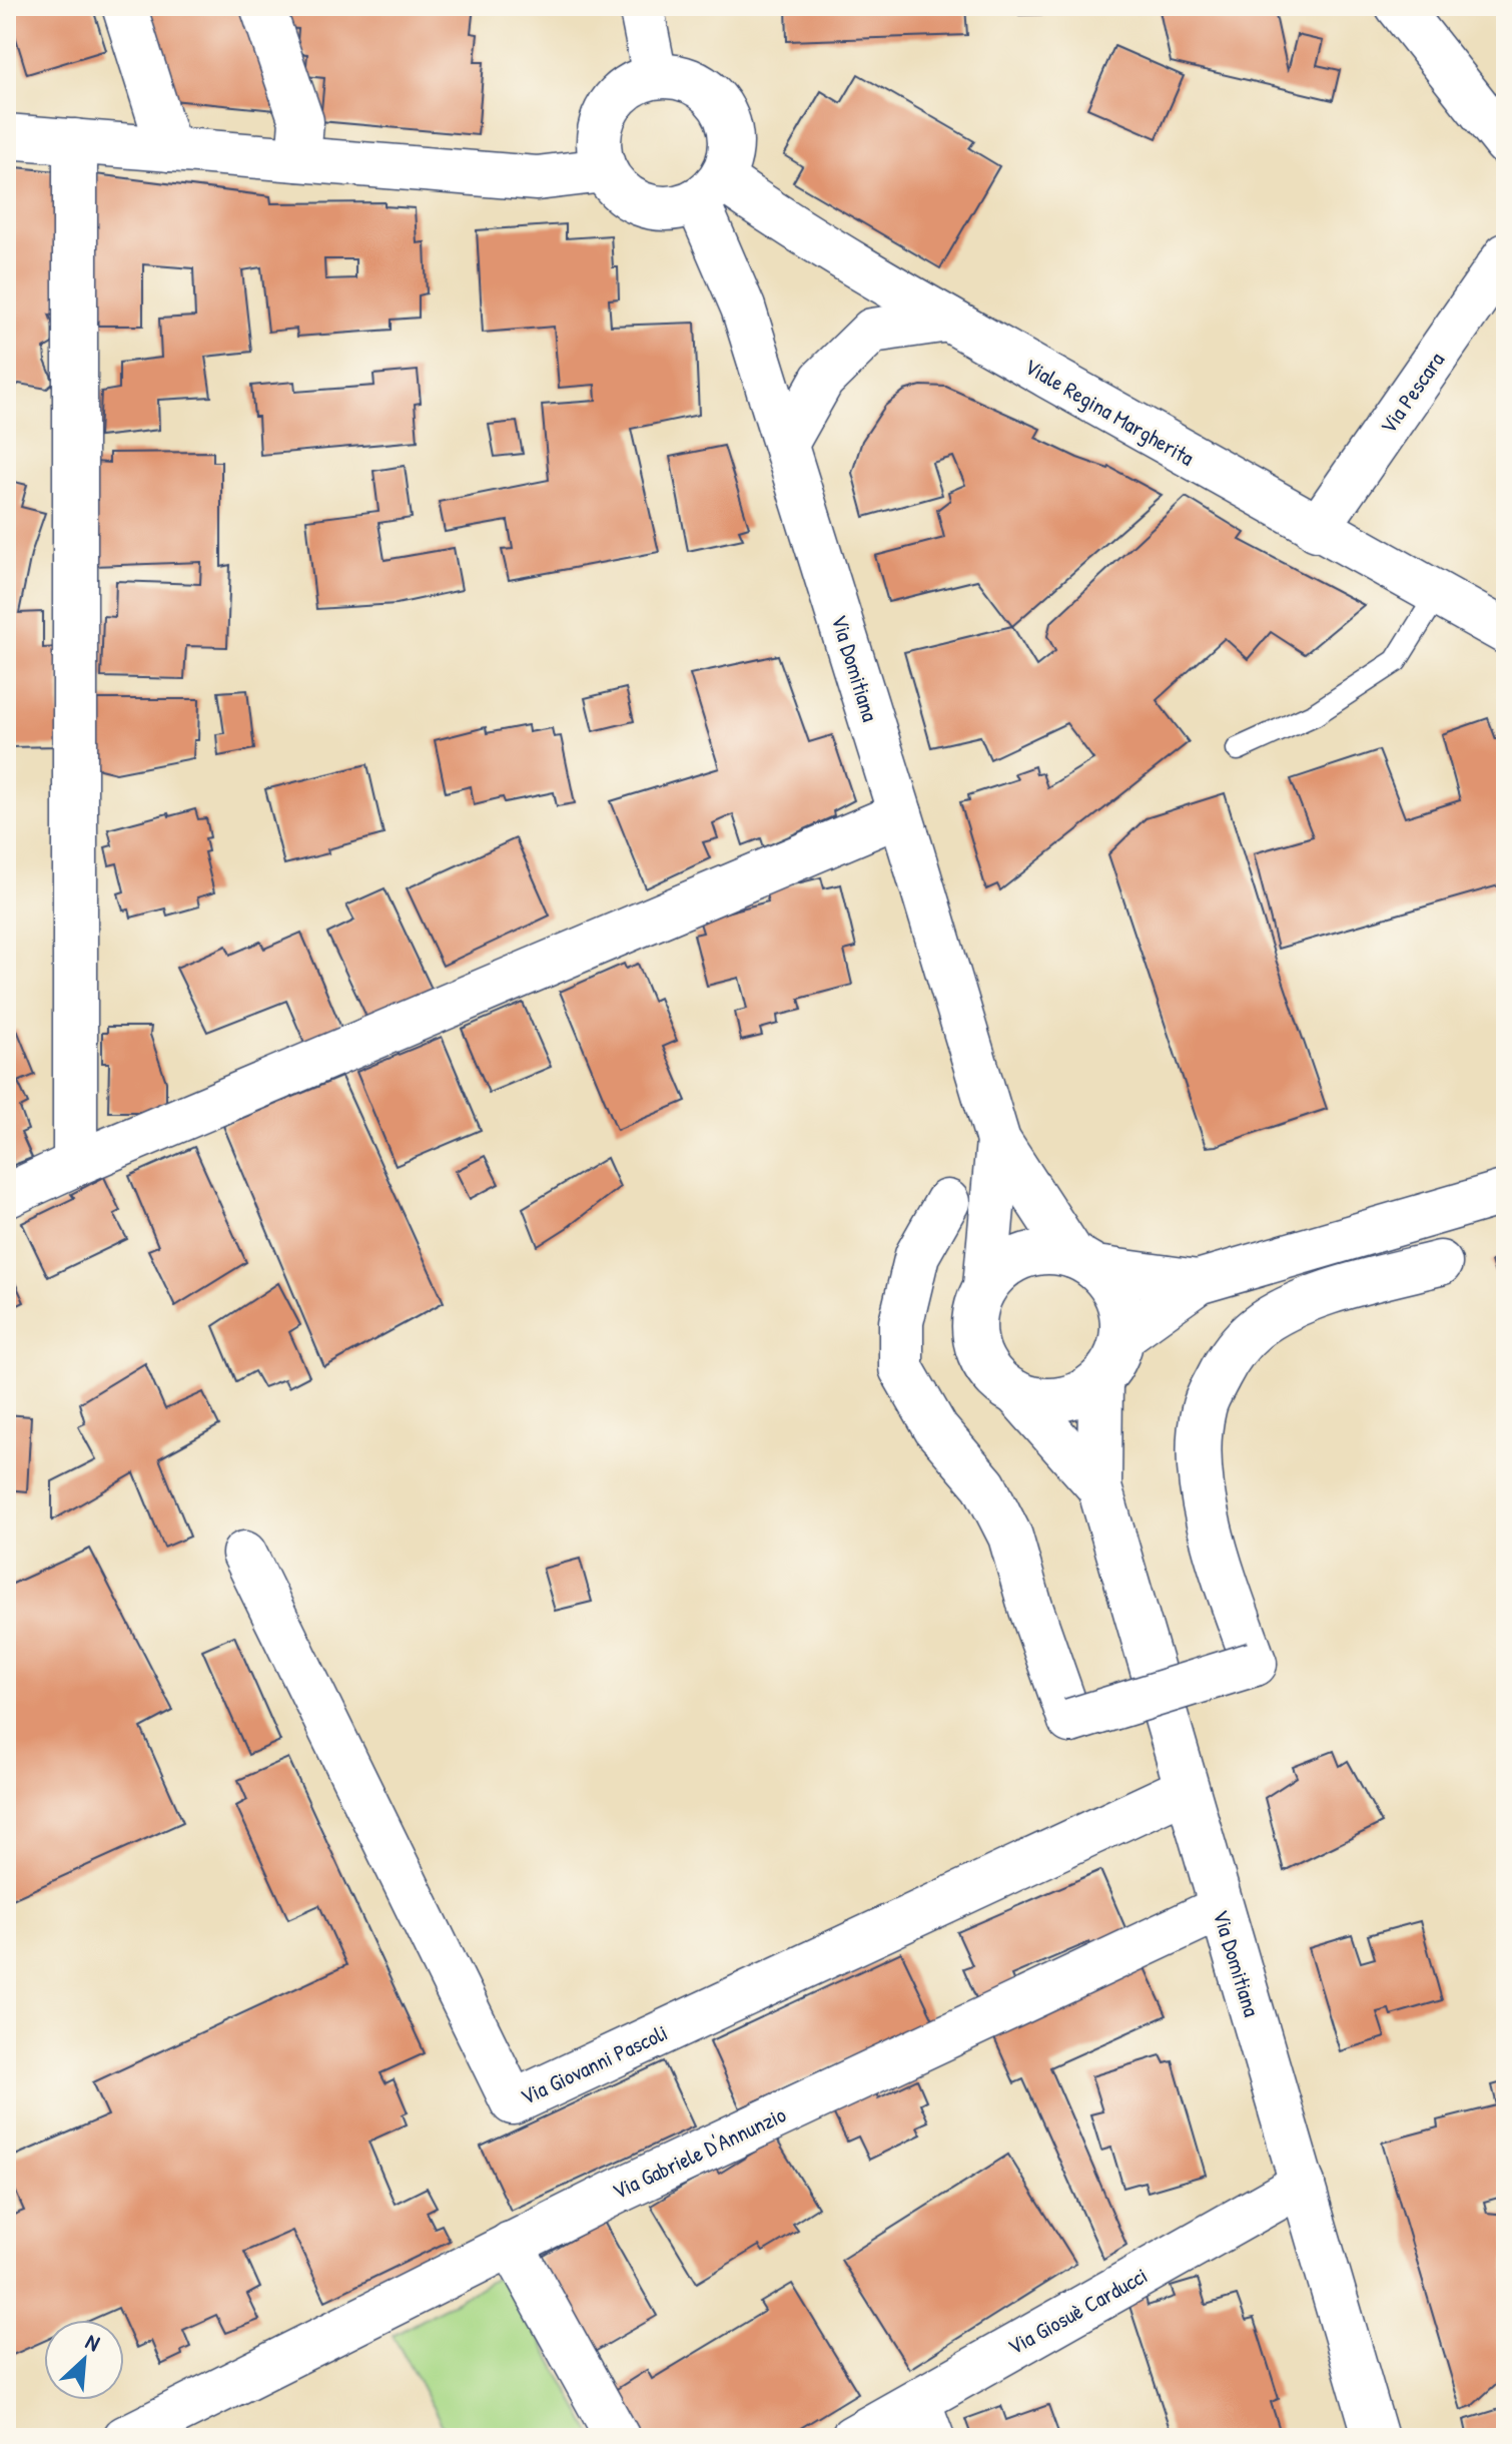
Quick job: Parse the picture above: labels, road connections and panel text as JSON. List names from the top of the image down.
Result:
{
  "streets": {
    "street": [
      "Via Pescara",
      "Viale Regina Margherita",
      "Via Domitiana",
      "Via Giovanni Pascoli",
      "Via Gabriele D'Annunzio",
      "Via Giosuè Carducci"
    ]
  },
  "crossings": [
    ["Via Pescara", "Viale Regina Margherita"],
    ["Viale Regina Margherita", "Via Domitiana"],
    ["Via Domitiana", "Via Giovanni Pascoli"],
    ["Via Domitiana", "Via Gabriele D'Annunzio"],
    ["Via Domitiana", "Via Giosuè Carducci"]
  ],
  "north": "top right"
}
